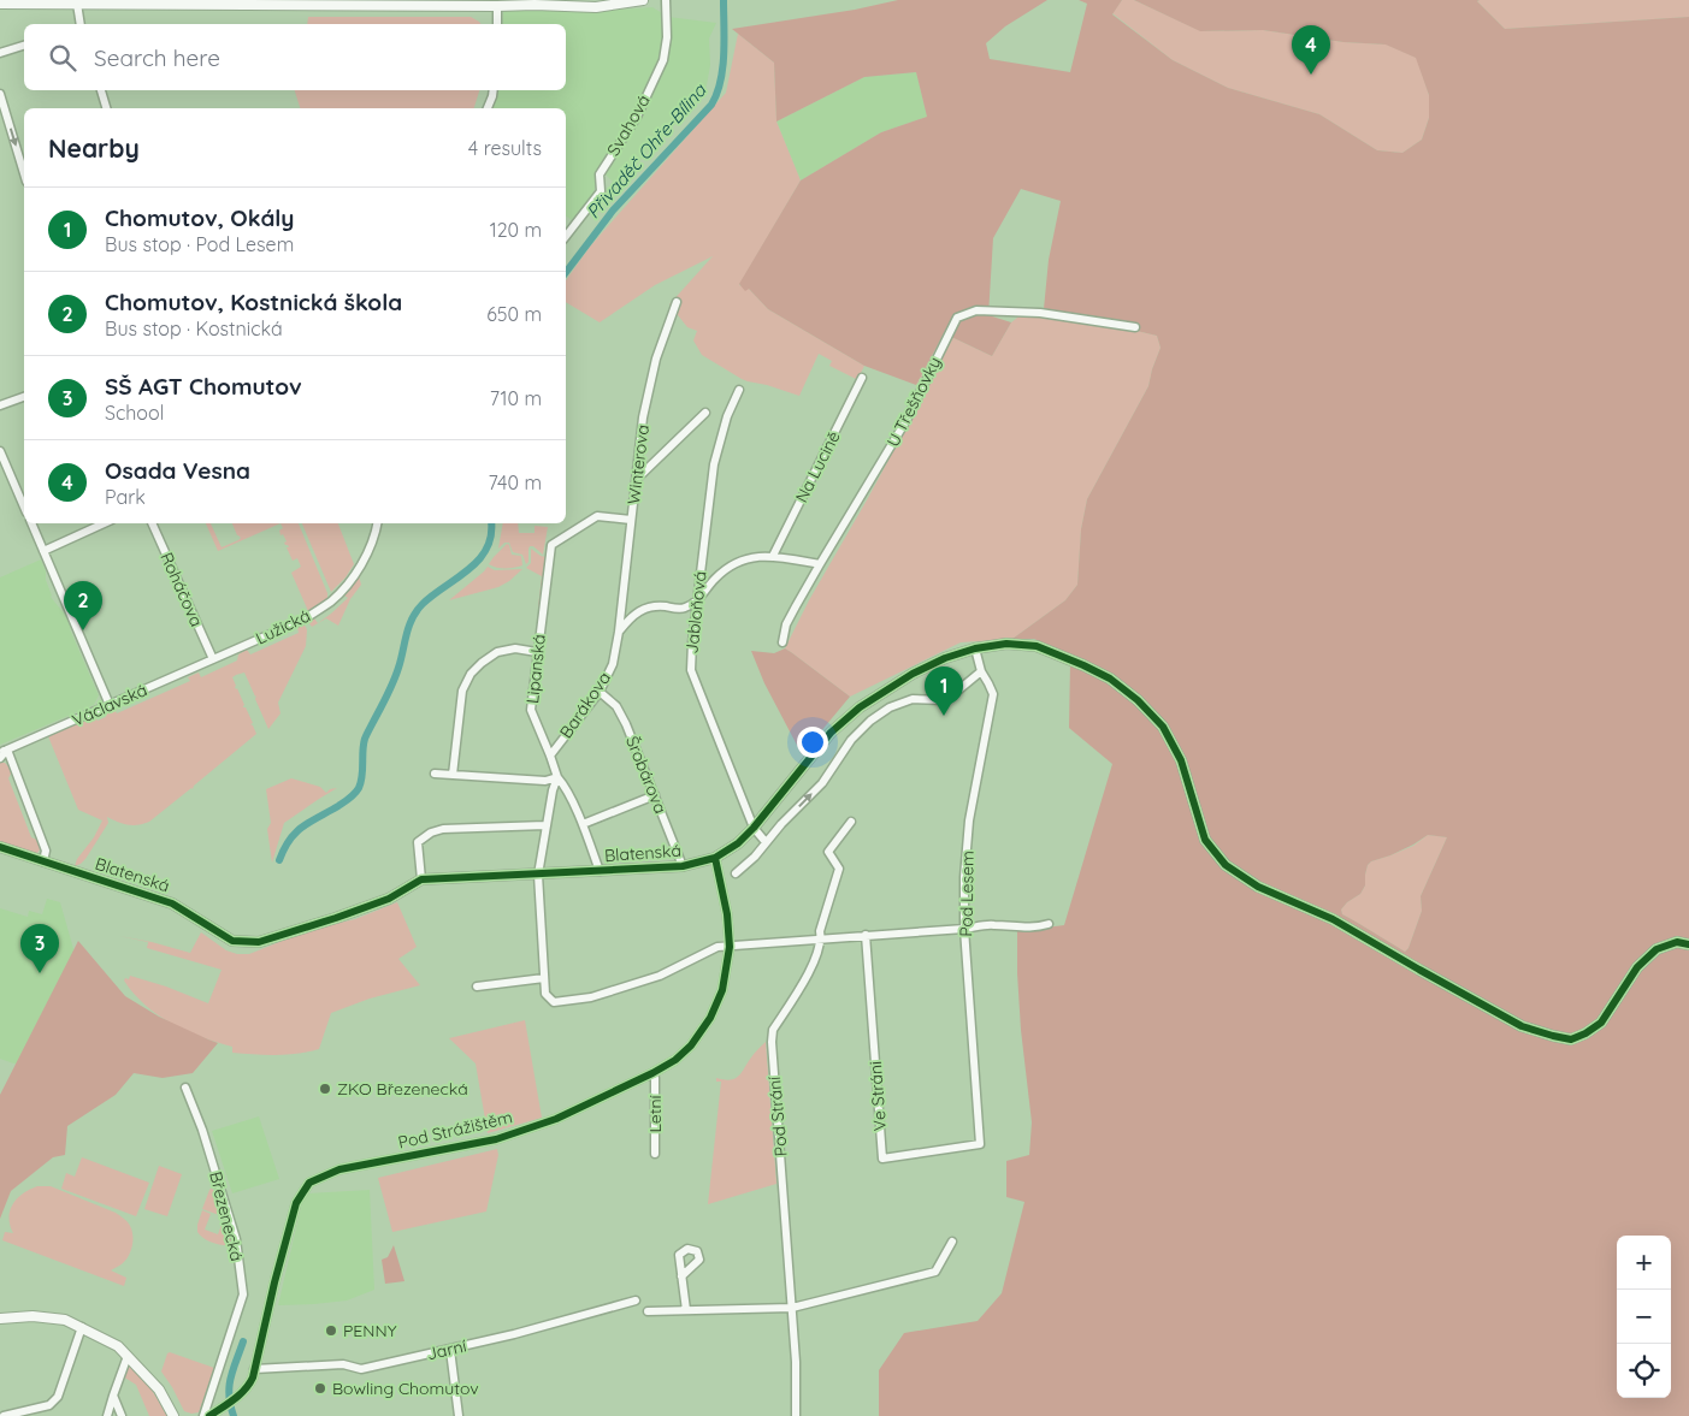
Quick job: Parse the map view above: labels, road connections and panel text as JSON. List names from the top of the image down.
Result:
{
  "streets": {
    "street": [
      "Svahová",
      "U Třešňovky",
      "Winterova",
      "Na Lucině",
      "Roháčova",
      "Jabloňová",
      "Lužická",
      "Lipanská",
      "Václavská",
      "Barákova",
      "Šrobárova",
      "Blatenská",
      "Pod Lesem",
      "Ve Stráni",
      "Letní",
      "Pod Strání",
      "Pod Strážištěm",
      "Březenecká",
      "Jarní"
    ]
  },
  "crossings": [
    ["Winterova", "Lipanská"],
    ["Winterova", "Barákova"],
    ["Roháčova", "Lužická"],
    ["Roháčova", "Václavská"],
    ["Jabloňová", "Blatenská"],
    ["Lužická", "Václavská"],
    ["Lipanská", "Barákova"],
    ["Lipanská", "Blatenská"],
    ["Barákova", "Šrobárova"],
    ["Šrobárova", "Blatenská"],
    ["Blatenská", "Pod Lesem"],
    ["Blatenská", "Pod Strážištěm"],
    ["Pod Lesem", "Ve Stráni"],
    ["Letní", "Pod Strážištěm"],
    ["Pod Strážištěm", "Jarní"]
  ],
  "water": ["Přivaděč Ohře-Bílina"],
  "places": ["ZKO Březenecká", "PENNY", "Bowling Chomutov"],
  "page": {
    "search": "Search here",
    "pins": [
      "4",
      "2",
      "1",
      "3"
    ],
    "heading": ["Nearby", "4 results"],
    "list": [
      {
        "mark": "1",
        "name": "Chomutov, Okály",
        "note": "Bus stop · Pod Lesem",
        "value": "120 m"
      },
      {
        "mark": "2",
        "name": "Chomutov, Kostnická škola",
        "note": "Bus stop · Kostnická",
        "value": "650 m"
      },
      {
        "mark": "3",
        "name": "SŠ AGT Chomutov",
        "note": "School",
        "value": "710 m"
      },
      {
        "mark": "4",
        "name": "Osada Vesna",
        "note": "Park",
        "value": "740 m"
      }
    ],
    "map_buttons": ["+", "−"]
  }
}
